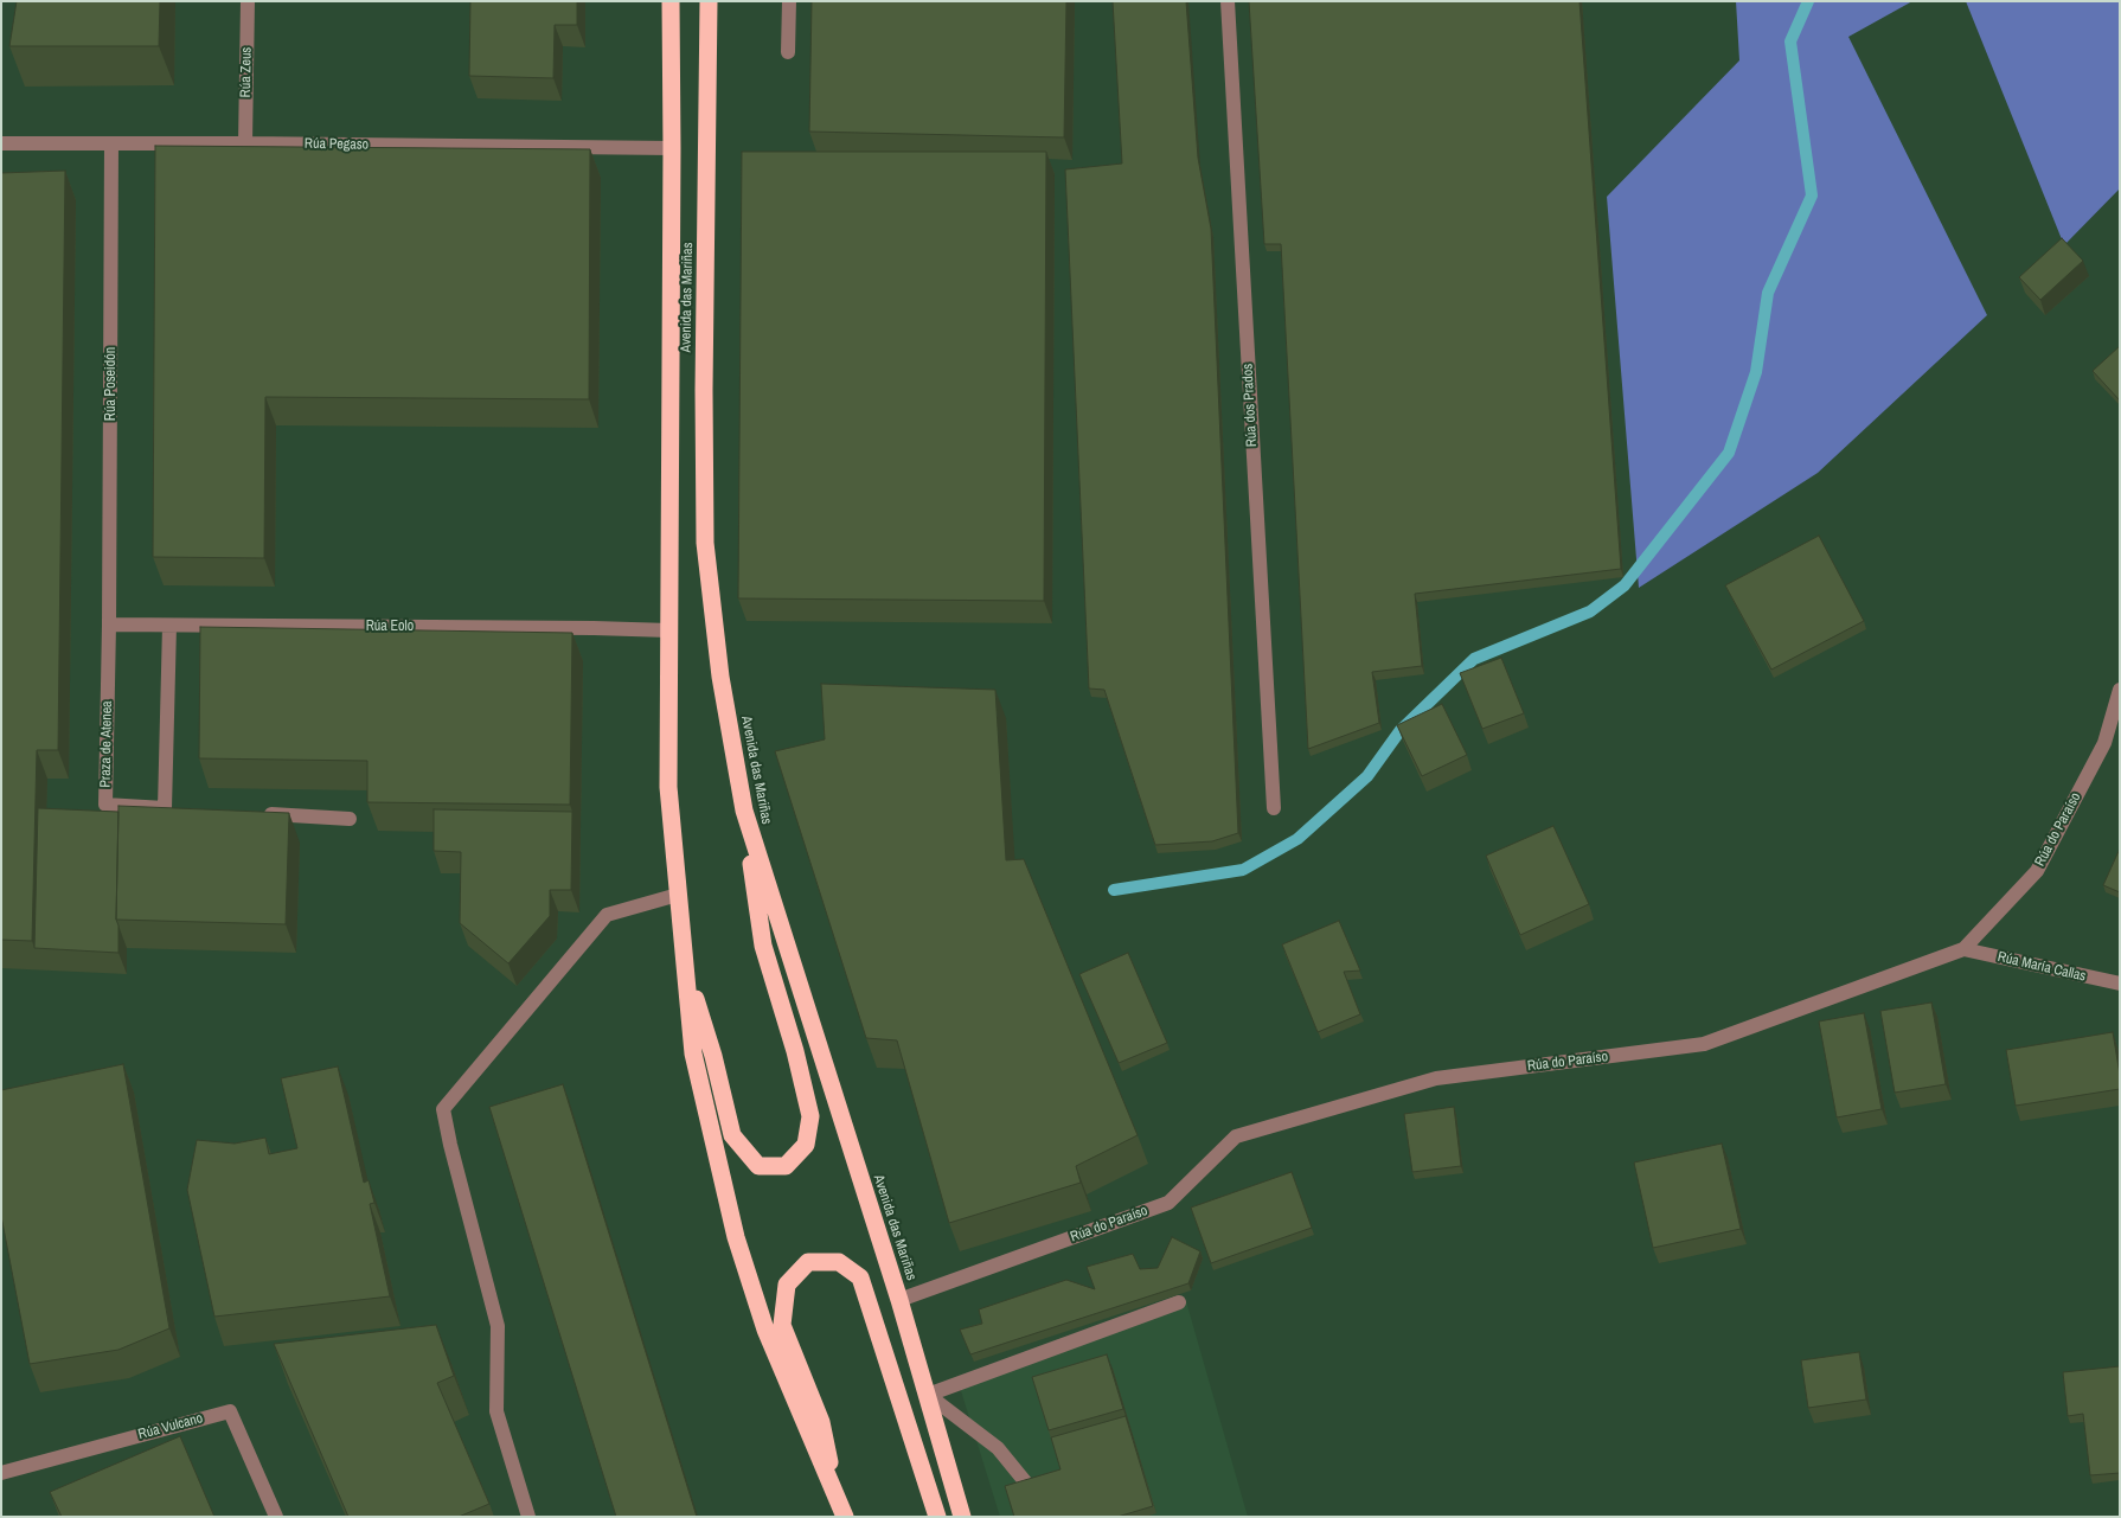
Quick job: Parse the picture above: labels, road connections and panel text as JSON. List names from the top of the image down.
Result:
{
  "streets": {
    "highway": ["Avenida das Mariñas"],
    "street": [
      "Rúa Zeus",
      "Rúa Pegaso",
      "Rúa Poseidón",
      "Rúa dos Prados",
      "Rúa Eolo",
      "Praza de Atenea",
      "Rúa do Paraíso",
      "Rúa María Callas",
      "Rúa Vulcano"
    ]
  },
  "crossings": [
    ["Rúa Zeus", "Rúa Pegaso"],
    ["Rúa Pegaso", "Avenida das Mariñas"],
    ["Rúa Pegaso", "Rúa Poseidón"],
    ["Avenida das Mariñas", "Rúa Eolo"],
    ["Avenida das Mariñas", "Rúa do Paraíso"],
    ["Rúa Poseidón", "Rúa Eolo"],
    ["Rúa Poseidón", "Praza de Atenea"],
    ["Rúa Eolo", "Praza de Atenea"],
    ["Rúa do Paraíso", "Rúa María Callas"]
  ]
}
